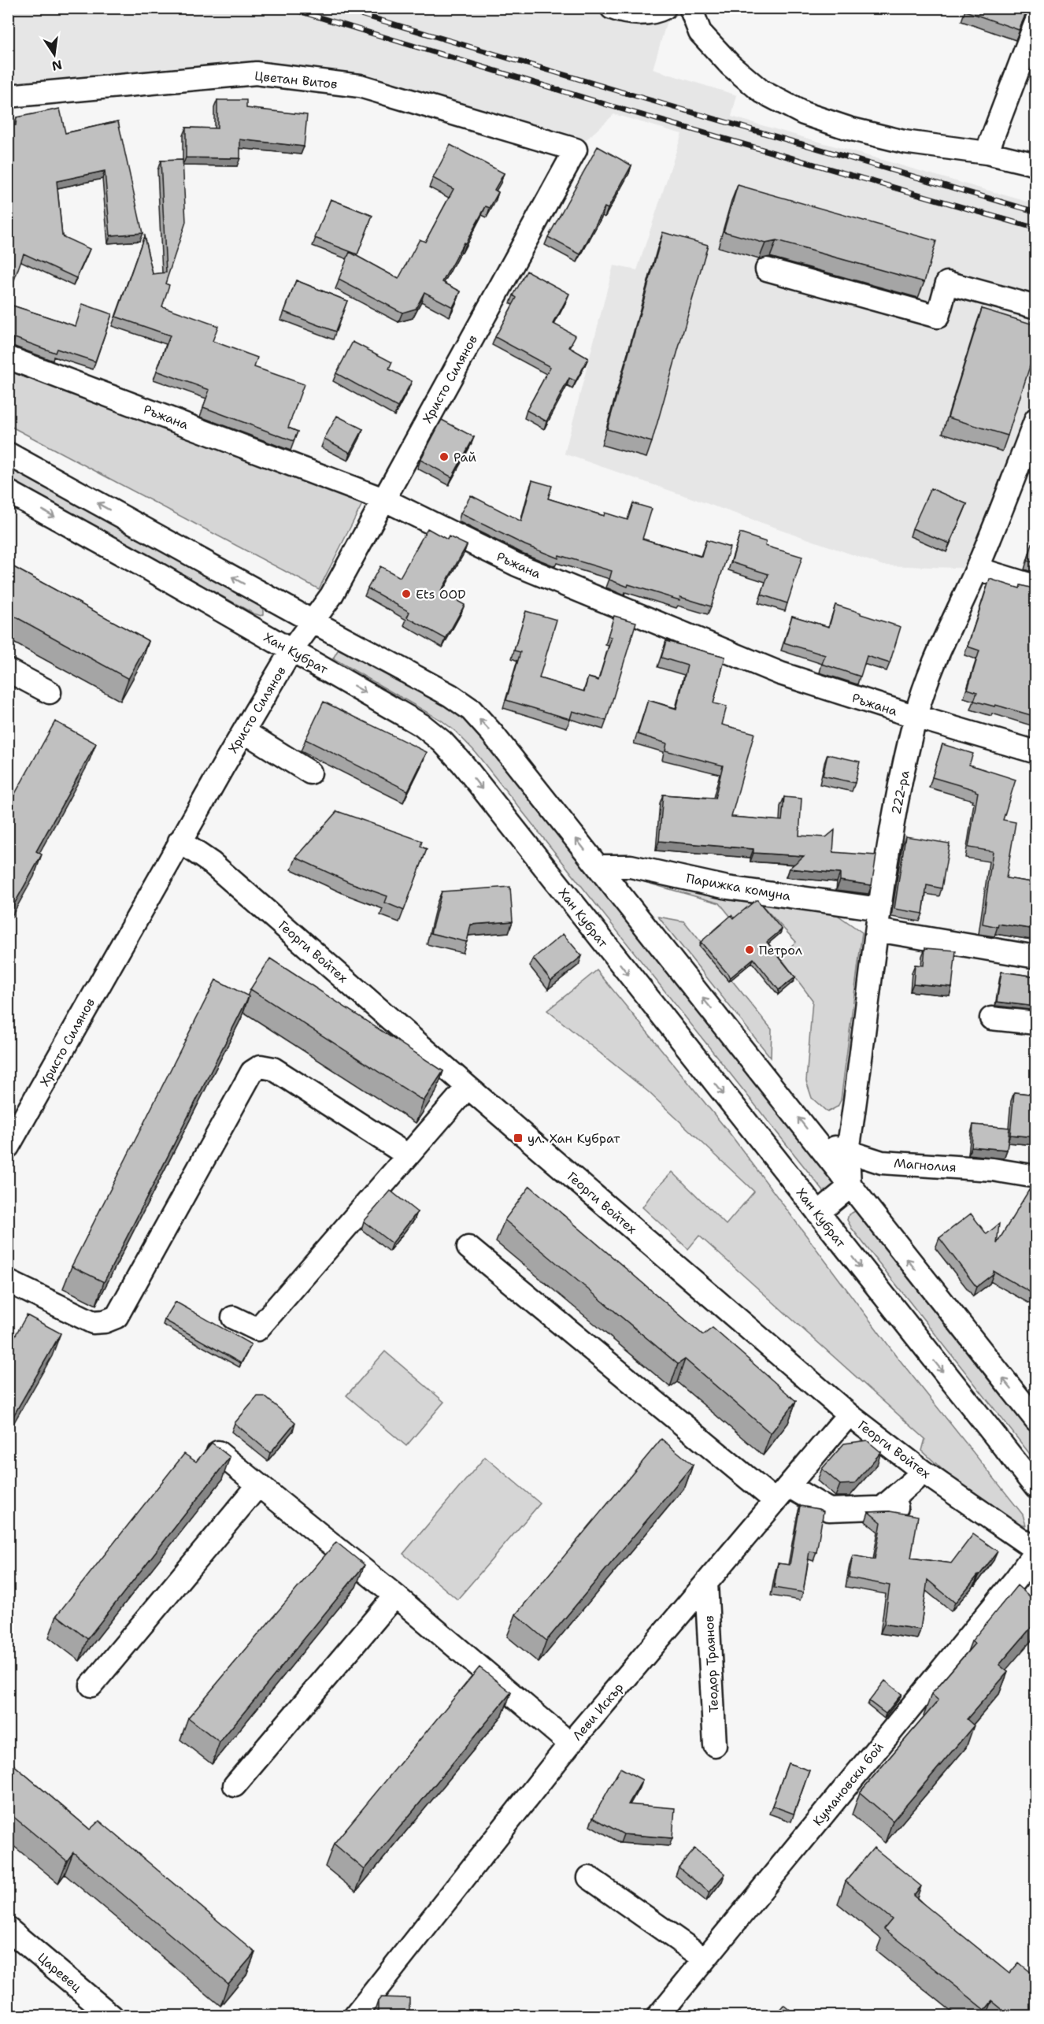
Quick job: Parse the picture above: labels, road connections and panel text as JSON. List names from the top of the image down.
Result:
{
  "streets": {
    "street": [
      "Цветан Витов",
      "Христо Силянов",
      "Ръжана",
      "Хан Кубрат",
      "222-ра",
      "Парижка комуна",
      "Георги Войтех",
      "Магнолия",
      "Теодор Траянов",
      "Леви Искър",
      "Кумановски бой",
      "Царевец"
    ]
  },
  "crossings": [
    ["Цветан Витов", "Христо Силянов"],
    ["Христо Силянов", "Ръжана"],
    ["Христо Силянов", "Хан Кубрат"],
    ["Христо Силянов", "Георги Войтех"],
    ["Ръжана", "222-ра"],
    ["222-ра", "Парижка комуна"],
    ["222-ра", "Магнолия"],
    ["Георги Войтех", "Леви Искър"],
    ["Георги Войтех", "Кумановски бой"],
    ["Теодор Траянов", "Леви Искър"]
  ],
  "places": {
    "other": ["Рай", "Ets OOD", "Петрол"],
    "transit": ["ул. Хан Кубрат"]
  },
  "north": "bottom"
}
